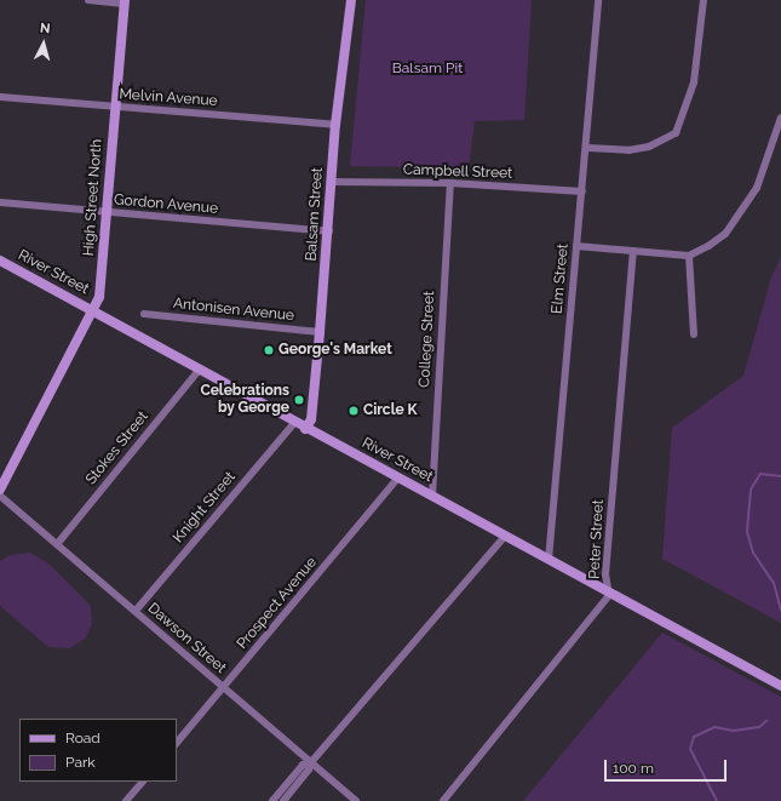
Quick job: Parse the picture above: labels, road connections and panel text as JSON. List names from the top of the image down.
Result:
{
  "streets": {
    "main road": ["High Street North", "Balsam Street", "River Street"],
    "street": [
      "Melvin Avenue",
      "Campbell Street",
      "Gordon Avenue",
      "Elm Street",
      "Antonisen Avenue",
      "College Street",
      "Stokes Street",
      "Knight Street",
      "Peter Street",
      "Prospect Avenue",
      "Dawson Street"
    ]
  },
  "crossings": [
    ["Melvin Avenue", "High Street North"],
    ["Melvin Avenue", "Balsam Street"],
    ["Campbell Street", "Balsam Street"],
    ["Campbell Street", "Elm Street"],
    ["Campbell Street", "College Street"],
    ["High Street North", "Gordon Avenue"],
    ["High Street North", "River Street"],
    ["Gordon Avenue", "Balsam Street"],
    ["Balsam Street", "River Street"],
    ["Balsam Street", "Antonisen Avenue"],
    ["River Street", "Elm Street"],
    ["River Street", "College Street"],
    ["River Street", "Stokes Street"],
    ["River Street", "Knight Street"],
    ["River Street", "Peter Street"],
    ["River Street", "Prospect Avenue"],
    ["Stokes Street", "Dawson Street"],
    ["Knight Street", "Dawson Street"],
    ["Prospect Avenue", "Dawson Street"]
  ],
  "parks": ["Balsam Pit"],
  "places": ["George's Market", "Celebrations by George", "Circle K"],
  "legend": ["Road", "Park"],
  "scale_bar": "100 m",
  "north": "top"
}
